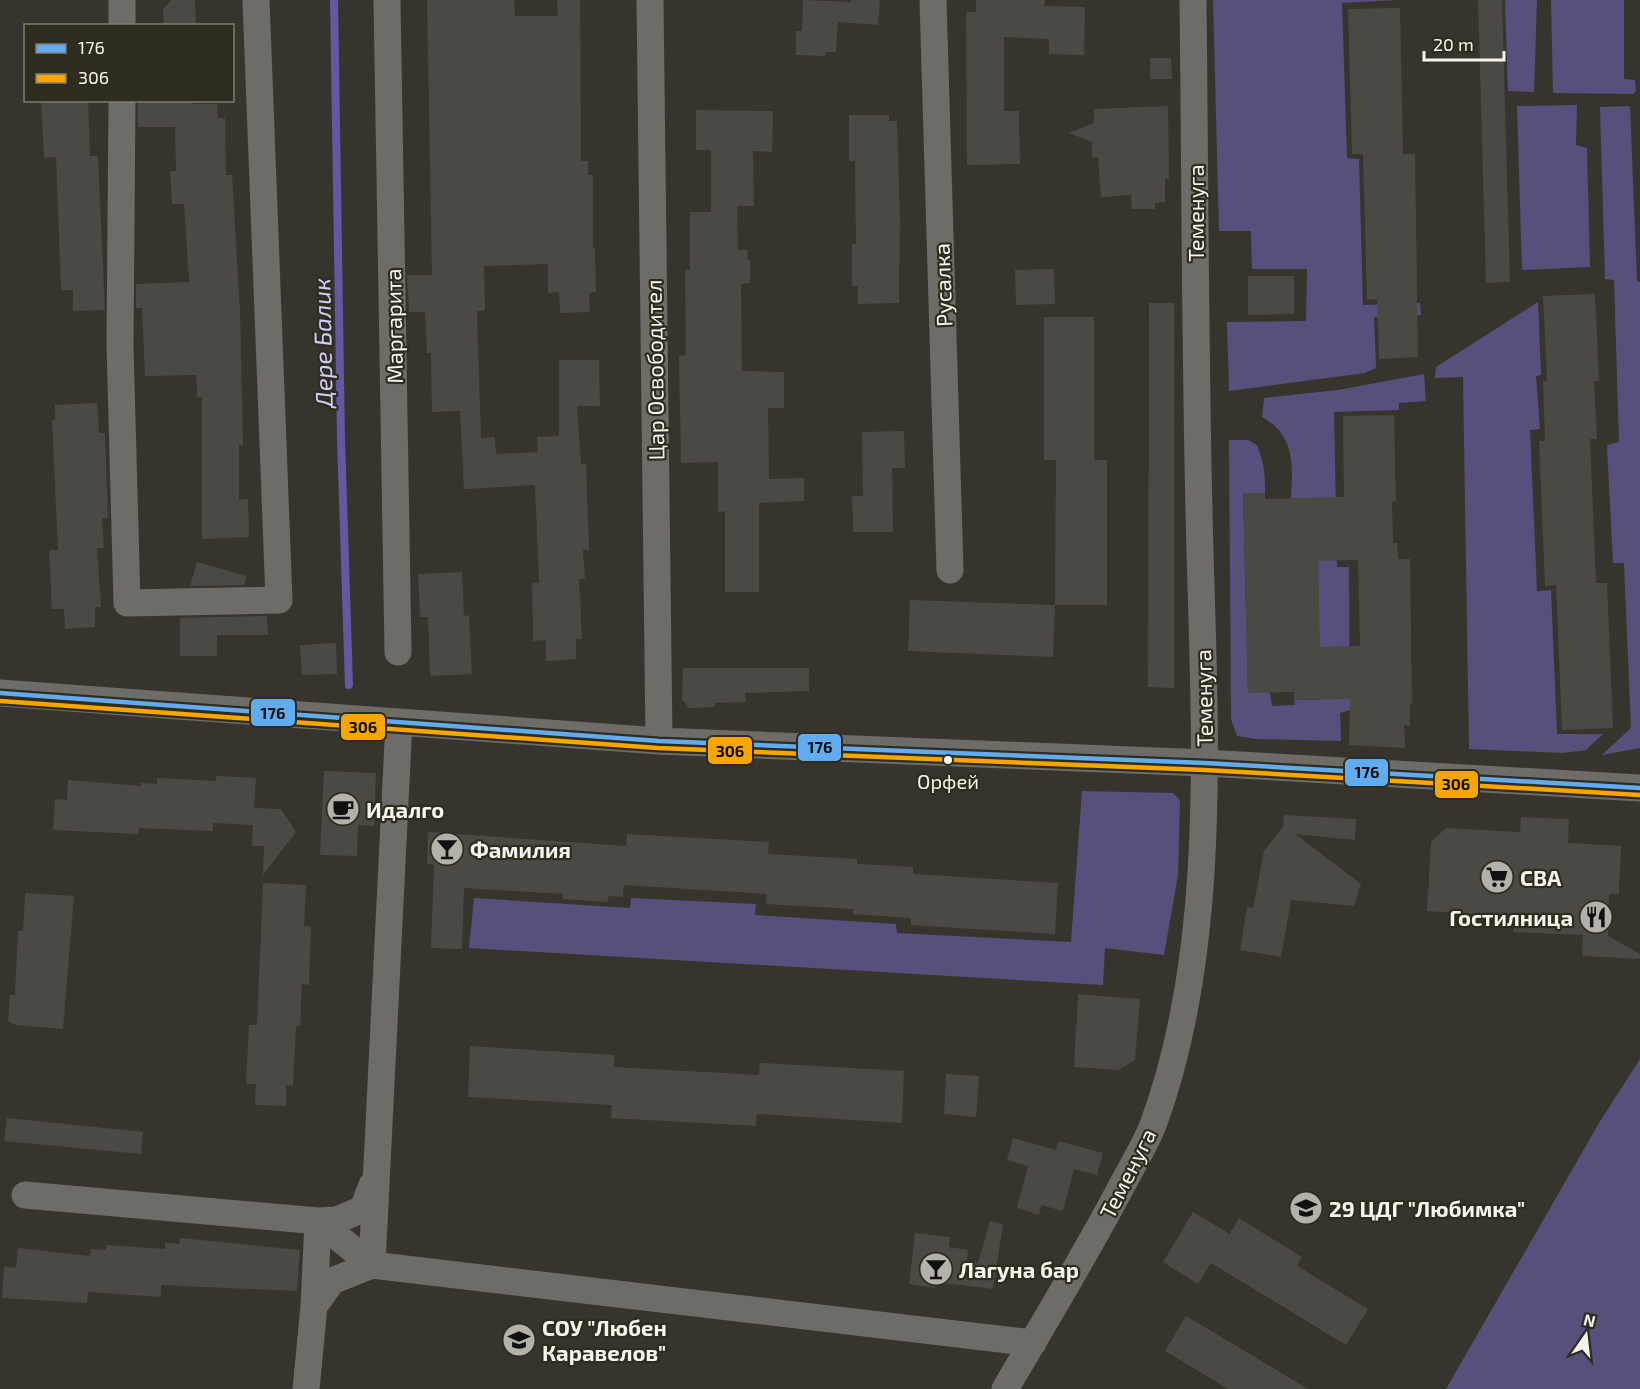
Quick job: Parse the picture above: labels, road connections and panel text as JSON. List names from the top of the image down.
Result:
{
  "streets": {
    "street": [
      "Теменуга",
      "Русалка",
      "Маргарита",
      "Цар Освободител"
    ]
  },
  "water": ["Дере Балик"],
  "places": {
    "other": ["Орфей"],
    "cafe": ["Идалго"],
    "bar": ["Фамилия", "Лагуна бар"],
    "supermarket": ["CBA"],
    "restaurant": ["Гостилница"],
    "school or university": ["29 ЦДГ \"Любимка\"", "СОУ \"Любен Каравелов\""]
  },
  "lines": ["transit line 176", "transit line 306"],
  "legend": ["176", "306"],
  "scale_bar": "20 m",
  "north": "top"
}
